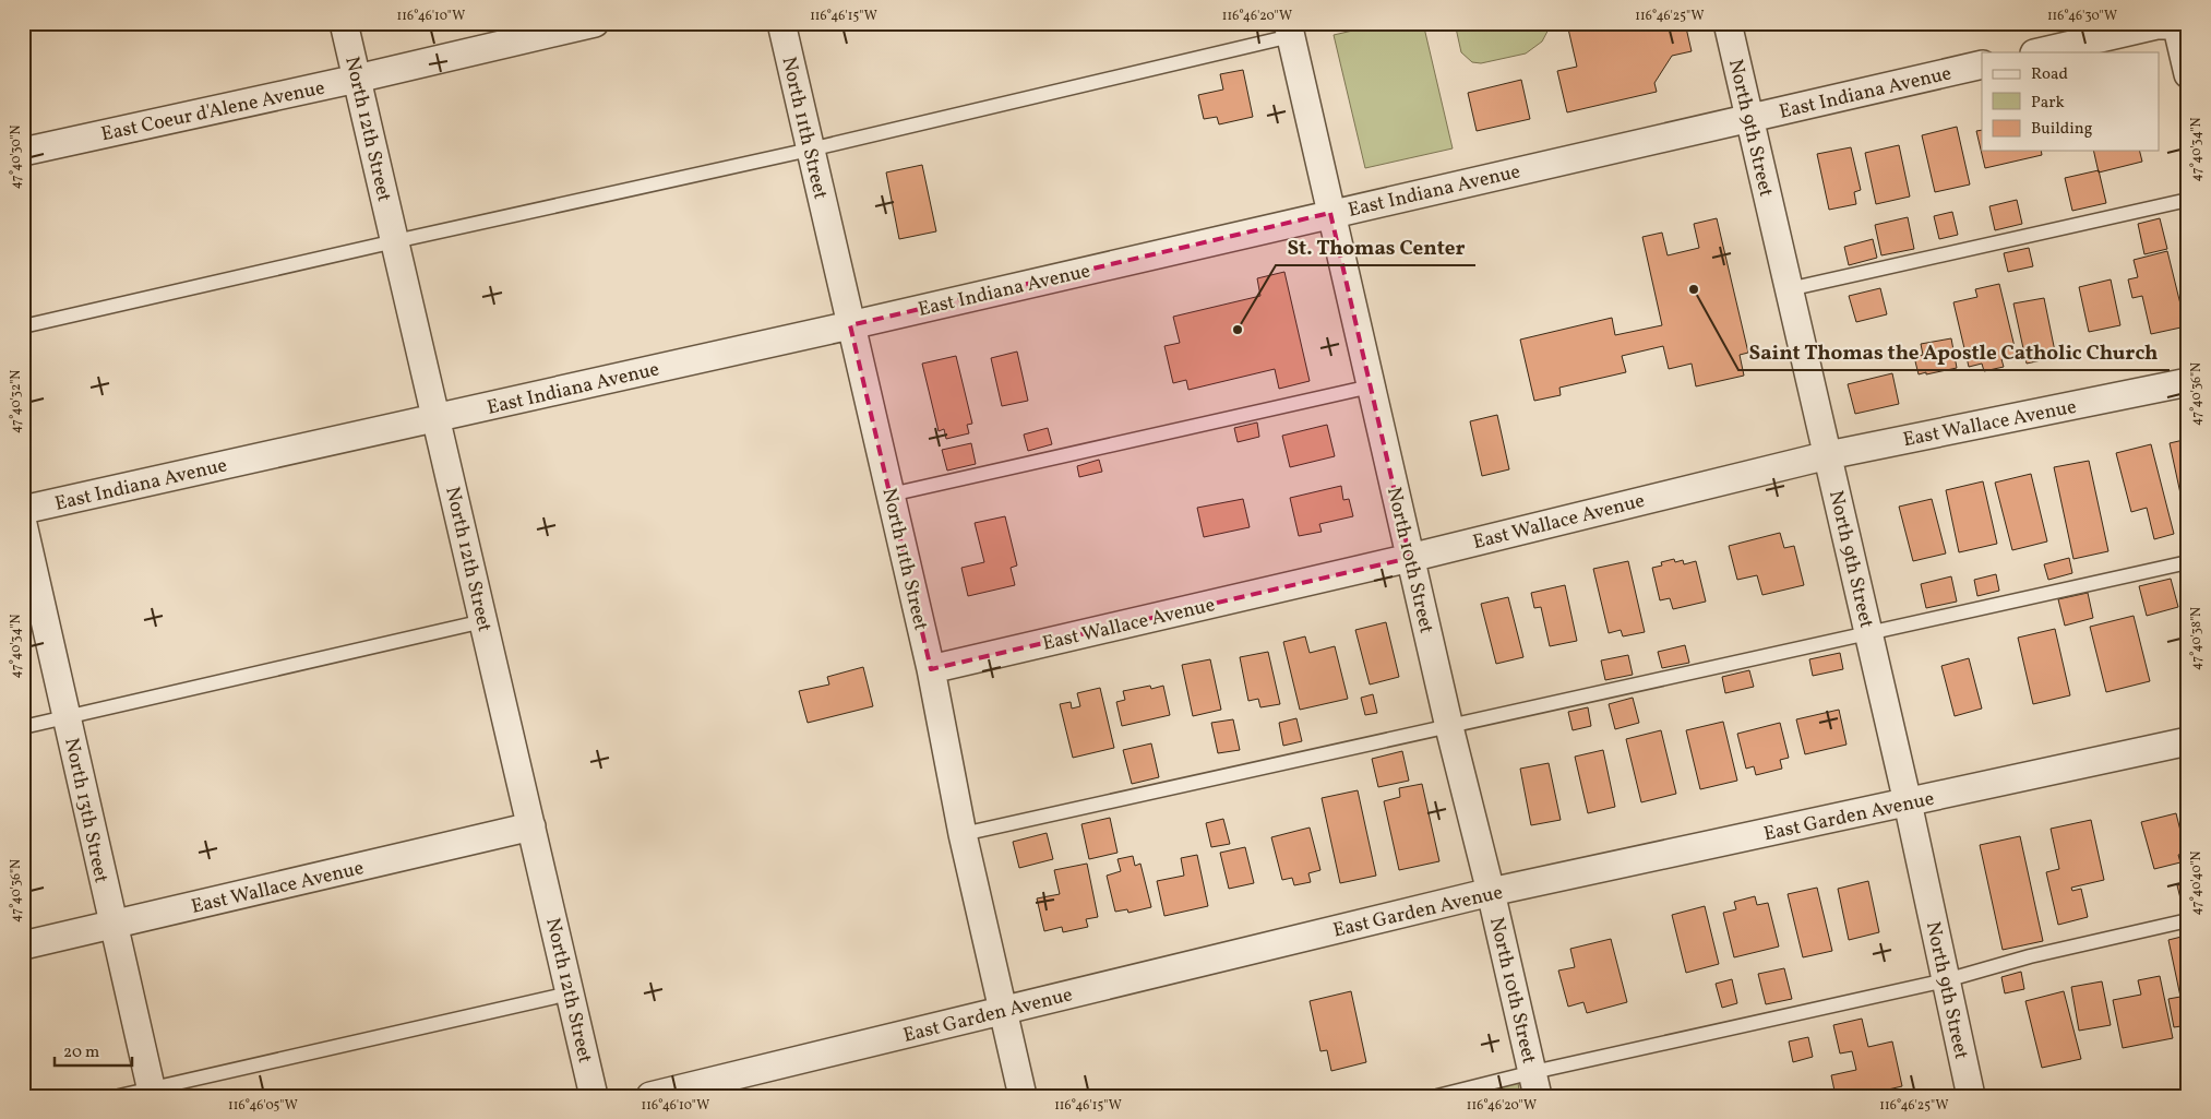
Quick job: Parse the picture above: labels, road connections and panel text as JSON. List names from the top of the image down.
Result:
{
  "streets": {
    "street": [
      "East Indiana Avenue",
      "East Coeur d'Alene Avenue",
      "North 11th Street",
      "North 9th Street",
      "North 12th Street",
      "East Wallace Avenue",
      "North 10th Street",
      "North 13th Street",
      "East Garden Avenue"
    ]
  },
  "crossings": [
    ["East Indiana Avenue", "North 11th Street"],
    ["East Indiana Avenue", "North 9th Street"],
    ["East Indiana Avenue", "North 12th Street"],
    ["East Indiana Avenue", "North 10th Street"],
    ["East Coeur d'Alene Avenue", "North 12th Street"],
    ["North 11th Street", "East Wallace Avenue"],
    ["North 11th Street", "East Garden Avenue"],
    ["North 9th Street", "East Wallace Avenue"],
    ["North 9th Street", "East Garden Avenue"],
    ["North 12th Street", "East Wallace Avenue"],
    ["East Wallace Avenue", "North 10th Street"],
    ["East Wallace Avenue", "North 13th Street"],
    ["North 10th Street", "East Garden Avenue"]
  ],
  "places": ["Saint Thomas the Apostle Catholic Church", "St. Thomas Center"],
  "legend": ["Road", "Park", "Building"],
  "scale_bar": "20 m",
  "coordinates": [
    "116°46'10\"W",
    "116°46'15\"W",
    "116°46'20\"W",
    "116°46'25\"W",
    "116°46'30\"W",
    "47°40'34\"N",
    "47°40'30\"N",
    "47°40'36\"N",
    "47°40'32\"N",
    "47°40'38\"N",
    "47°40'40\"N",
    "116°46'05\"W"
  ]
}
